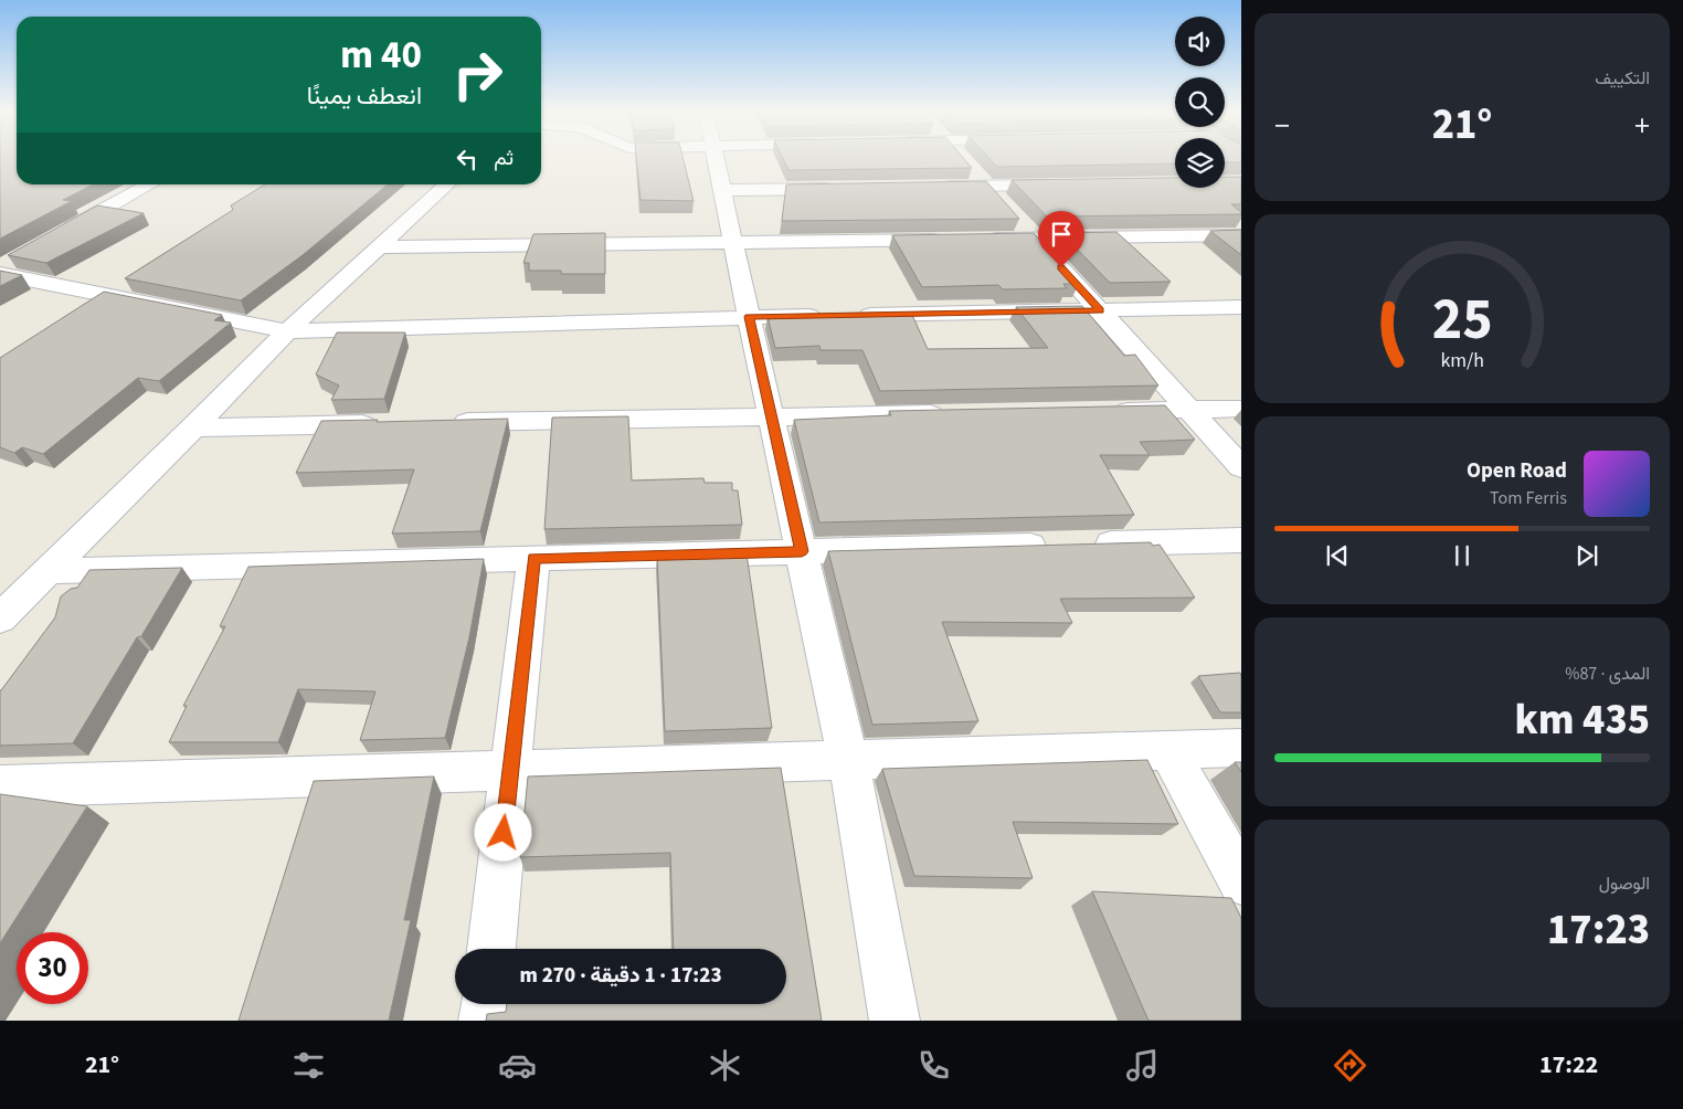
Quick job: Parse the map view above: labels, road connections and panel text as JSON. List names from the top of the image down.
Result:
{
  "page": {
    "tile": [
      "التكييف",
      ["المدى · 87%", "435 km"],
      ["الوصول", "17:23"]
    ],
    "turn": ["40 m", "انعطف يمينًا"],
    "heat": ["−", "21°", "+"],
    "then": "ثم",
    "song": ["Open Road", "Tom Ferris"],
    "limit": "30",
    "trip": "17:23 · 1 دقيقة · 270 m",
    "tabs": ["17:22", "21°"],
    "gauge": ["25", "km/h"]
  }
}
